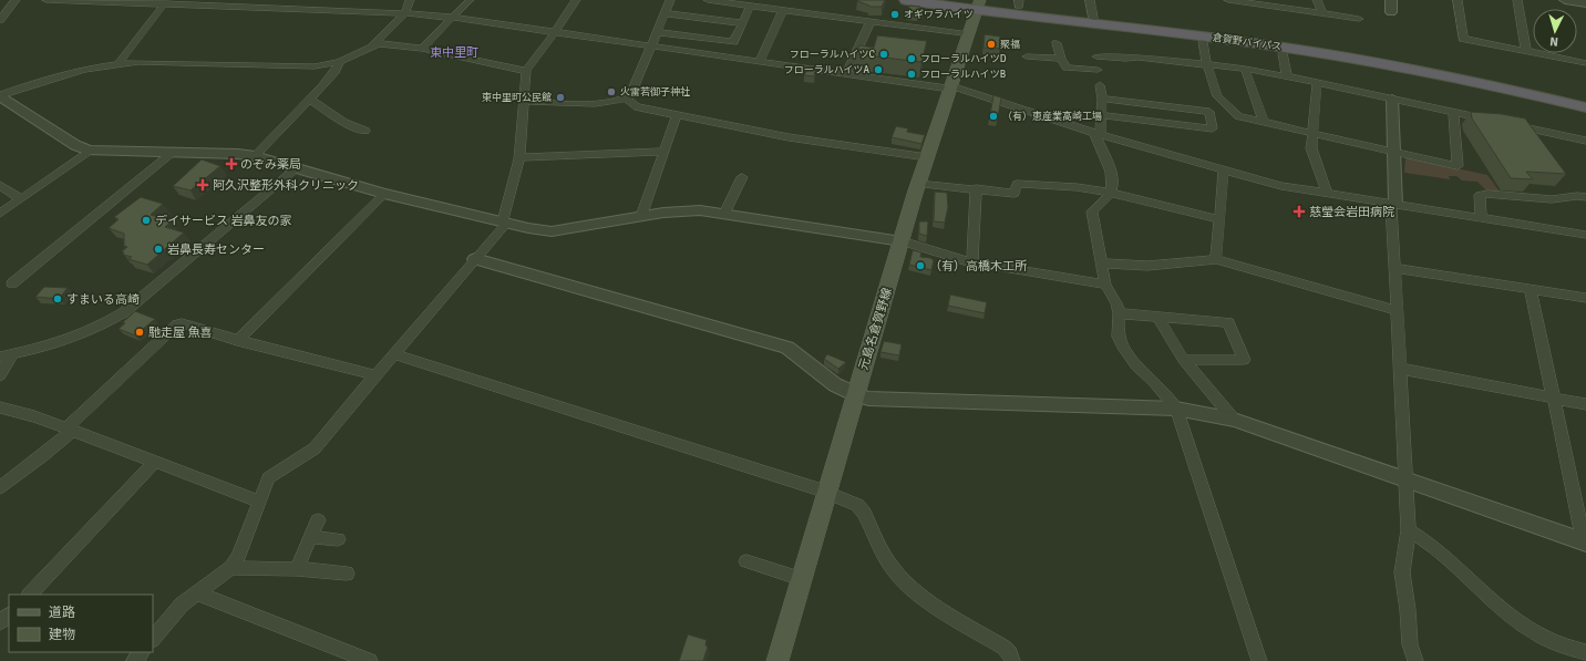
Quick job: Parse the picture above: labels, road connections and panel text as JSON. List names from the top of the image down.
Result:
{
  "streets": {
    "highway": ["倉賀野バイパス"],
    "main road": ["元島名倉賀野線"]
  },
  "crossings": [
    ["倉賀野バイパス", "元島名倉賀野線"]
  ],
  "districts": ["東中里町"],
  "places": {
    "other": [
      "オギワラハイツ",
      "聚福",
      "フローラルハイツC",
      "フローラルハイツD",
      "フローラルハイツA",
      "フローラルハイツB",
      "火雷若御子神社",
      "東中里町公民館",
      "（有）恵産業高崎工場",
      "デイサービス 岩鼻友の家",
      "岩鼻長寿センター",
      "（有）高橋木工所",
      "すまいる高崎",
      "馳走屋 魚喜"
    ],
    "health": ["のぞみ薬局", "阿久沢整形外科クリニック", "慈瑩会岩田病院"]
  },
  "legend": ["道路", "建物"],
  "north": "bottom"
}
